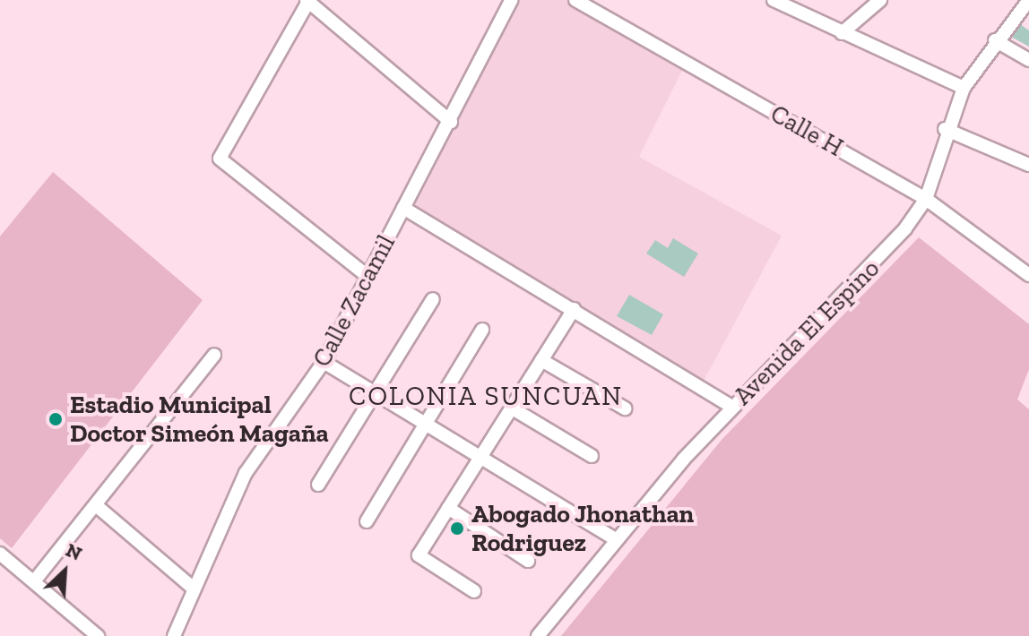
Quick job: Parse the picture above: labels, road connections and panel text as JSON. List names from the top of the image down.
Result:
{
  "streets": {
    "street": ["Calle H", "Calle Zacamil", "Avenida El Espino"]
  },
  "crossings": [
    ["Calle H", "Avenida El Espino"]
  ],
  "districts": ["COLONIA SUNCUAN"],
  "places": ["Estadio Municipal Doctor Simeón Magaña", "Abogado Jhonathan Rodriguez"],
  "north": "top right"
}
